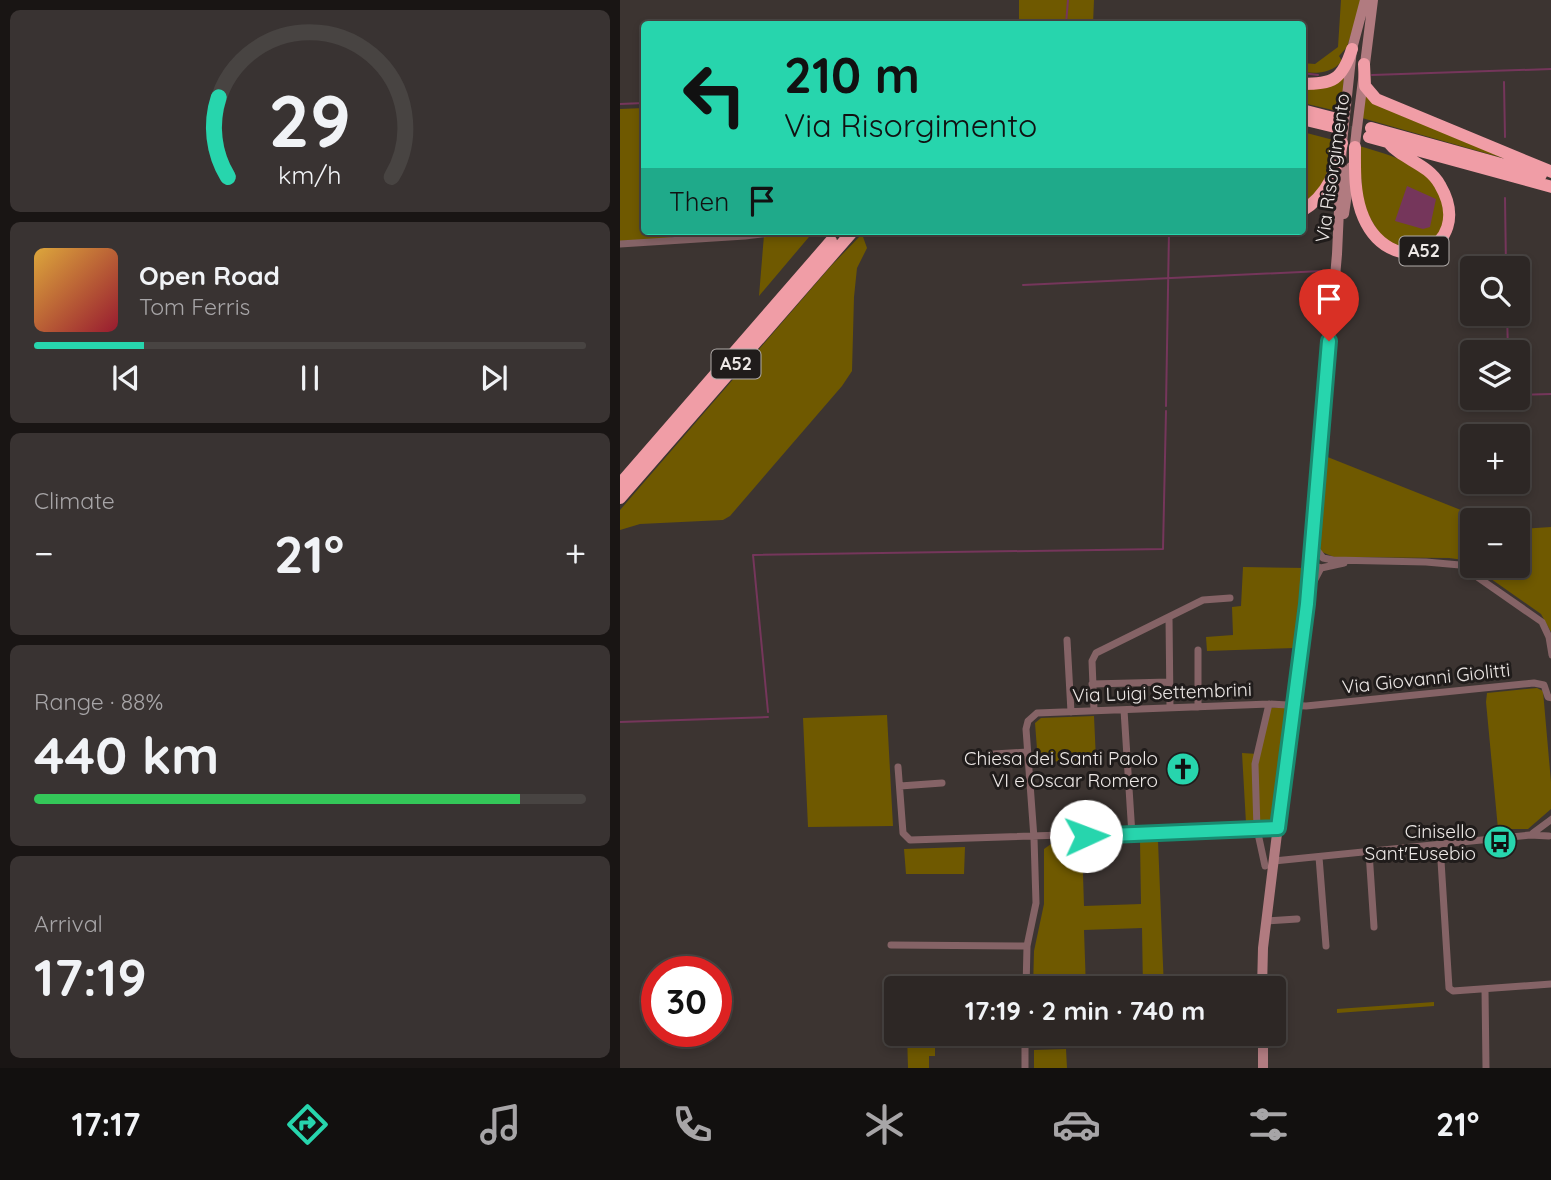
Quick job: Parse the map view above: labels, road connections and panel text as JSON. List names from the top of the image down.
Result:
{
  "streets": {
    "highway": ["A52"],
    "street": ["Via Risorgimento", "Via Giovanni Giolitti", "Via Luigi Settembrini"]
  },
  "crossings": [
    ["Via Risorgimento", "A52"],
    ["Via Risorgimento", "Via Giovanni Giolitti"],
    ["Via Risorgimento", "Via Luigi Settembrini"],
    ["Via Giovanni Giolitti", "Via Luigi Settembrini"]
  ],
  "places": {
    "church": ["Chiesa dei Santi Paolo VI e Oscar Romero"],
    "bus stop": ["Cinisello Sant'Eusebio"]
  },
  "page": {
    "turn": ["210 m", "Via Risorgimento"],
    "then": "Then",
    "song": ["Open Road", "Tom Ferris"],
    "map_buttons": ["+", "−"],
    "tile": [
      "Climate",
      ["Range · 88%", "440 km"],
      ["Arrival", "17:19"]
    ],
    "heat": ["−", "21°", "+"],
    "limit": "30",
    "trip": "17:19 · 2 min · 740 m",
    "tabs": ["17:17", "21°"],
    "gauge": ["29", "km/h"]
  }
}
